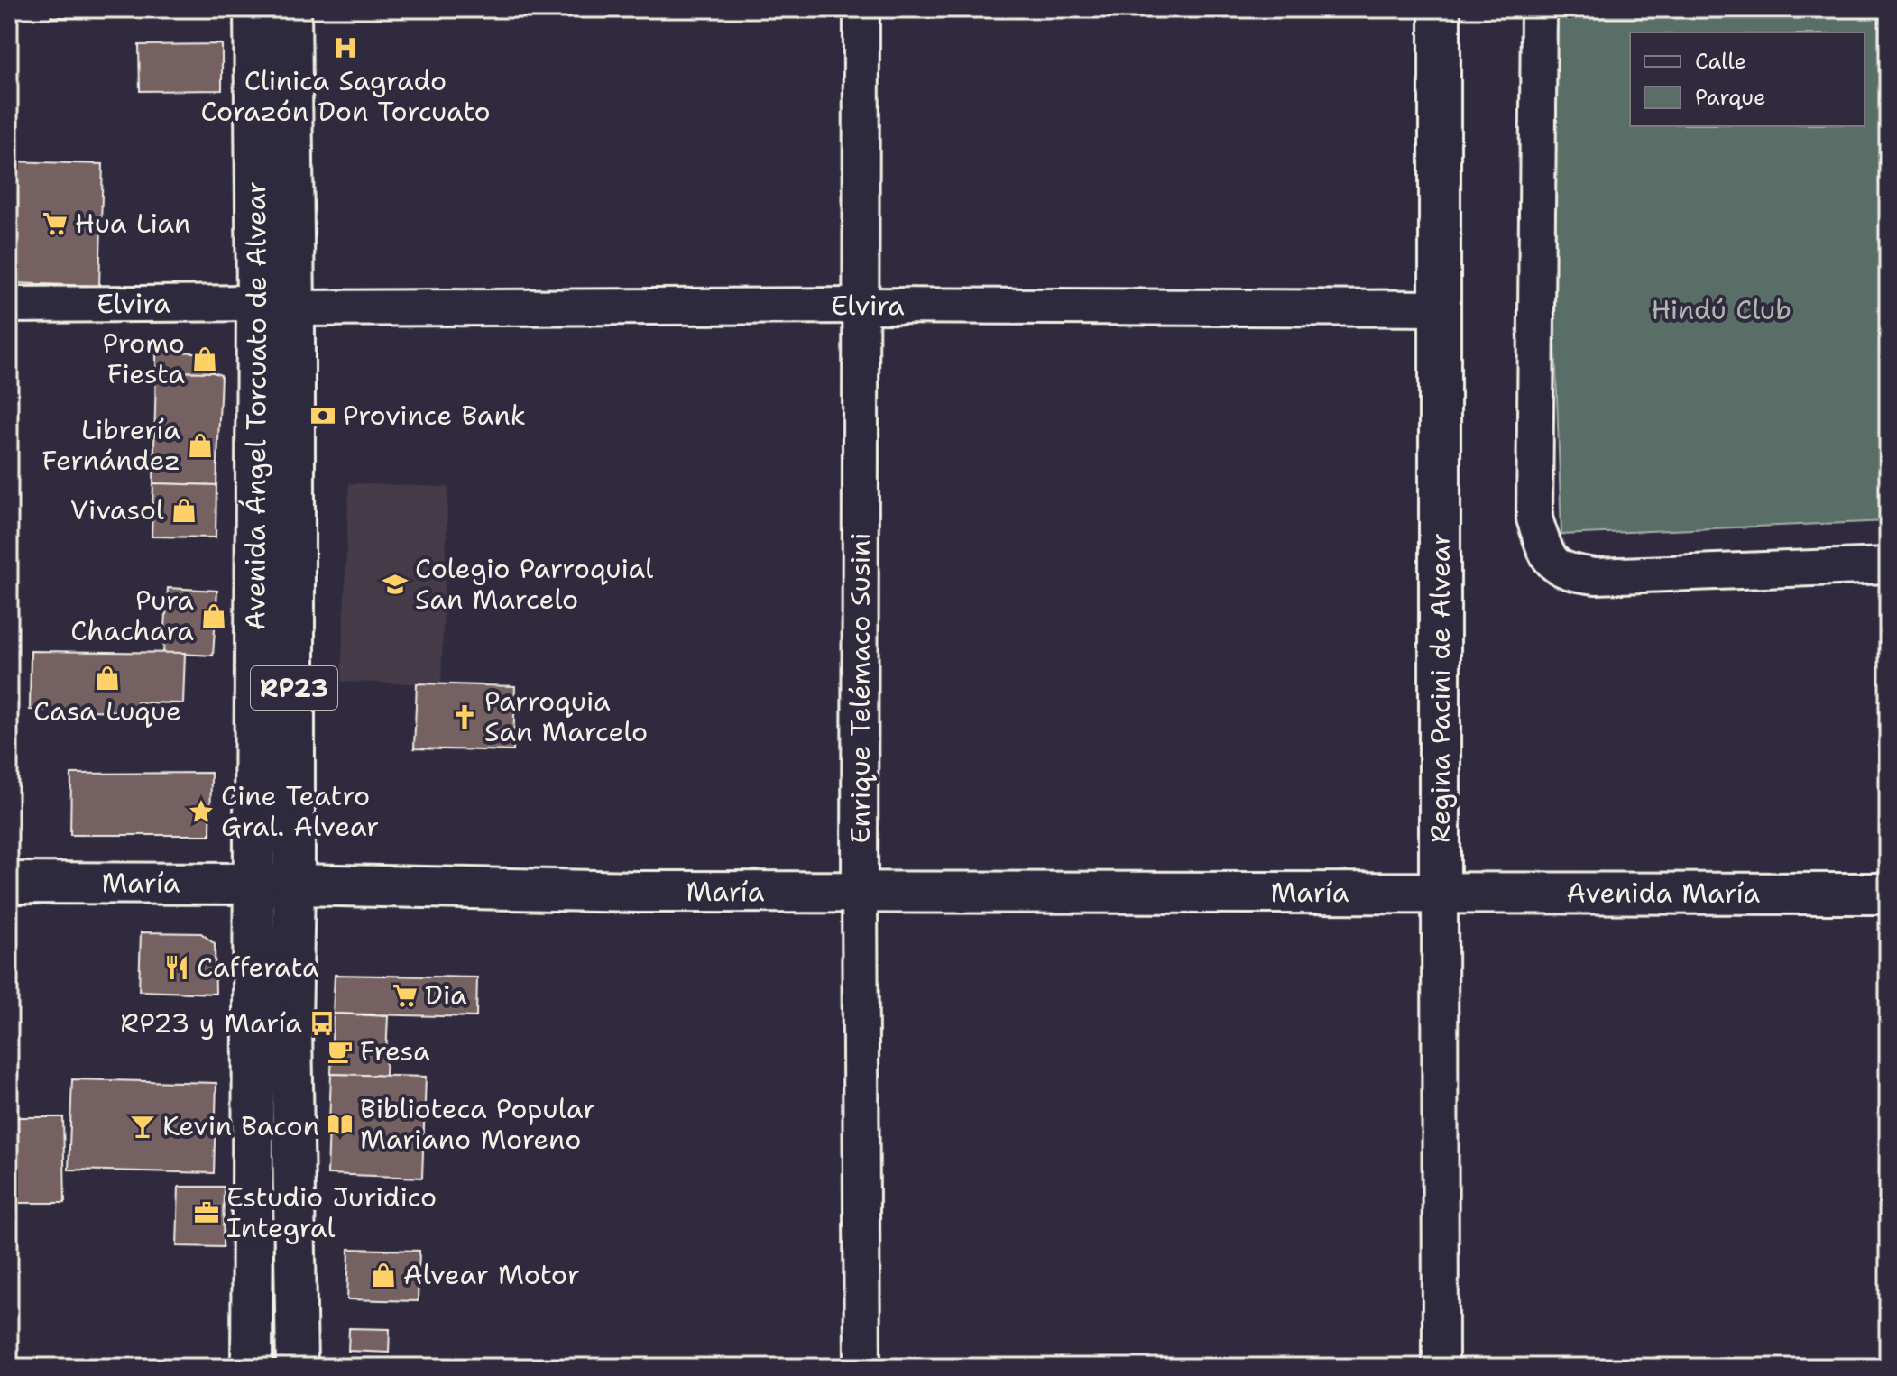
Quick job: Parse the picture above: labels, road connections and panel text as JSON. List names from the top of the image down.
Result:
{
  "streets": {
    "street": [
      "Elvira",
      "Avenida Ángel Torcuato de Alvear",
      "RP23",
      "Enrique Telémaco Susini",
      "Regina Pacini de Alvear",
      "María",
      "Avenida María"
    ]
  },
  "crossings": [
    ["Elvira", "Avenida Ángel Torcuato de Alvear"],
    ["Elvira", "Enrique Telémaco Susini"],
    ["Elvira", "Regina Pacini de Alvear"],
    ["Avenida Ángel Torcuato de Alvear", "María"],
    ["Enrique Telémaco Susini", "María"],
    ["Regina Pacini de Alvear", "María"],
    ["Regina Pacini de Alvear", "Avenida María"],
    ["María", "Avenida María"]
  ],
  "parks": ["Hindú Club"],
  "places": {
    "hospital": ["Clinica Sagrado Corazón Don Torcuato"],
    "supermarket": ["Hua Lian", "Dia"],
    "shop": [
      "Promo Fiesta",
      "Librería Fernández",
      "Vivasol",
      "Pura Chachara",
      "Casa Luque",
      "Alvear Motor"
    ],
    "bank": ["Province Bank"],
    "school or university": ["Colegio Parroquial San Marcelo"],
    "church": ["Parroquia San Marcelo"],
    "place": ["Cine Teatro Gral. Alvear"],
    "restaurant": ["Cafferata"],
    "bus stop": ["RP23 y María"],
    "cafe": ["Fresa"],
    "library": ["Biblioteca Popular Mariano Moreno"],
    "bar": ["Kevin Bacon"],
    "office": ["Estudio Juridico Integral"]
  },
  "legend": ["Calle", "Parque"]
}
